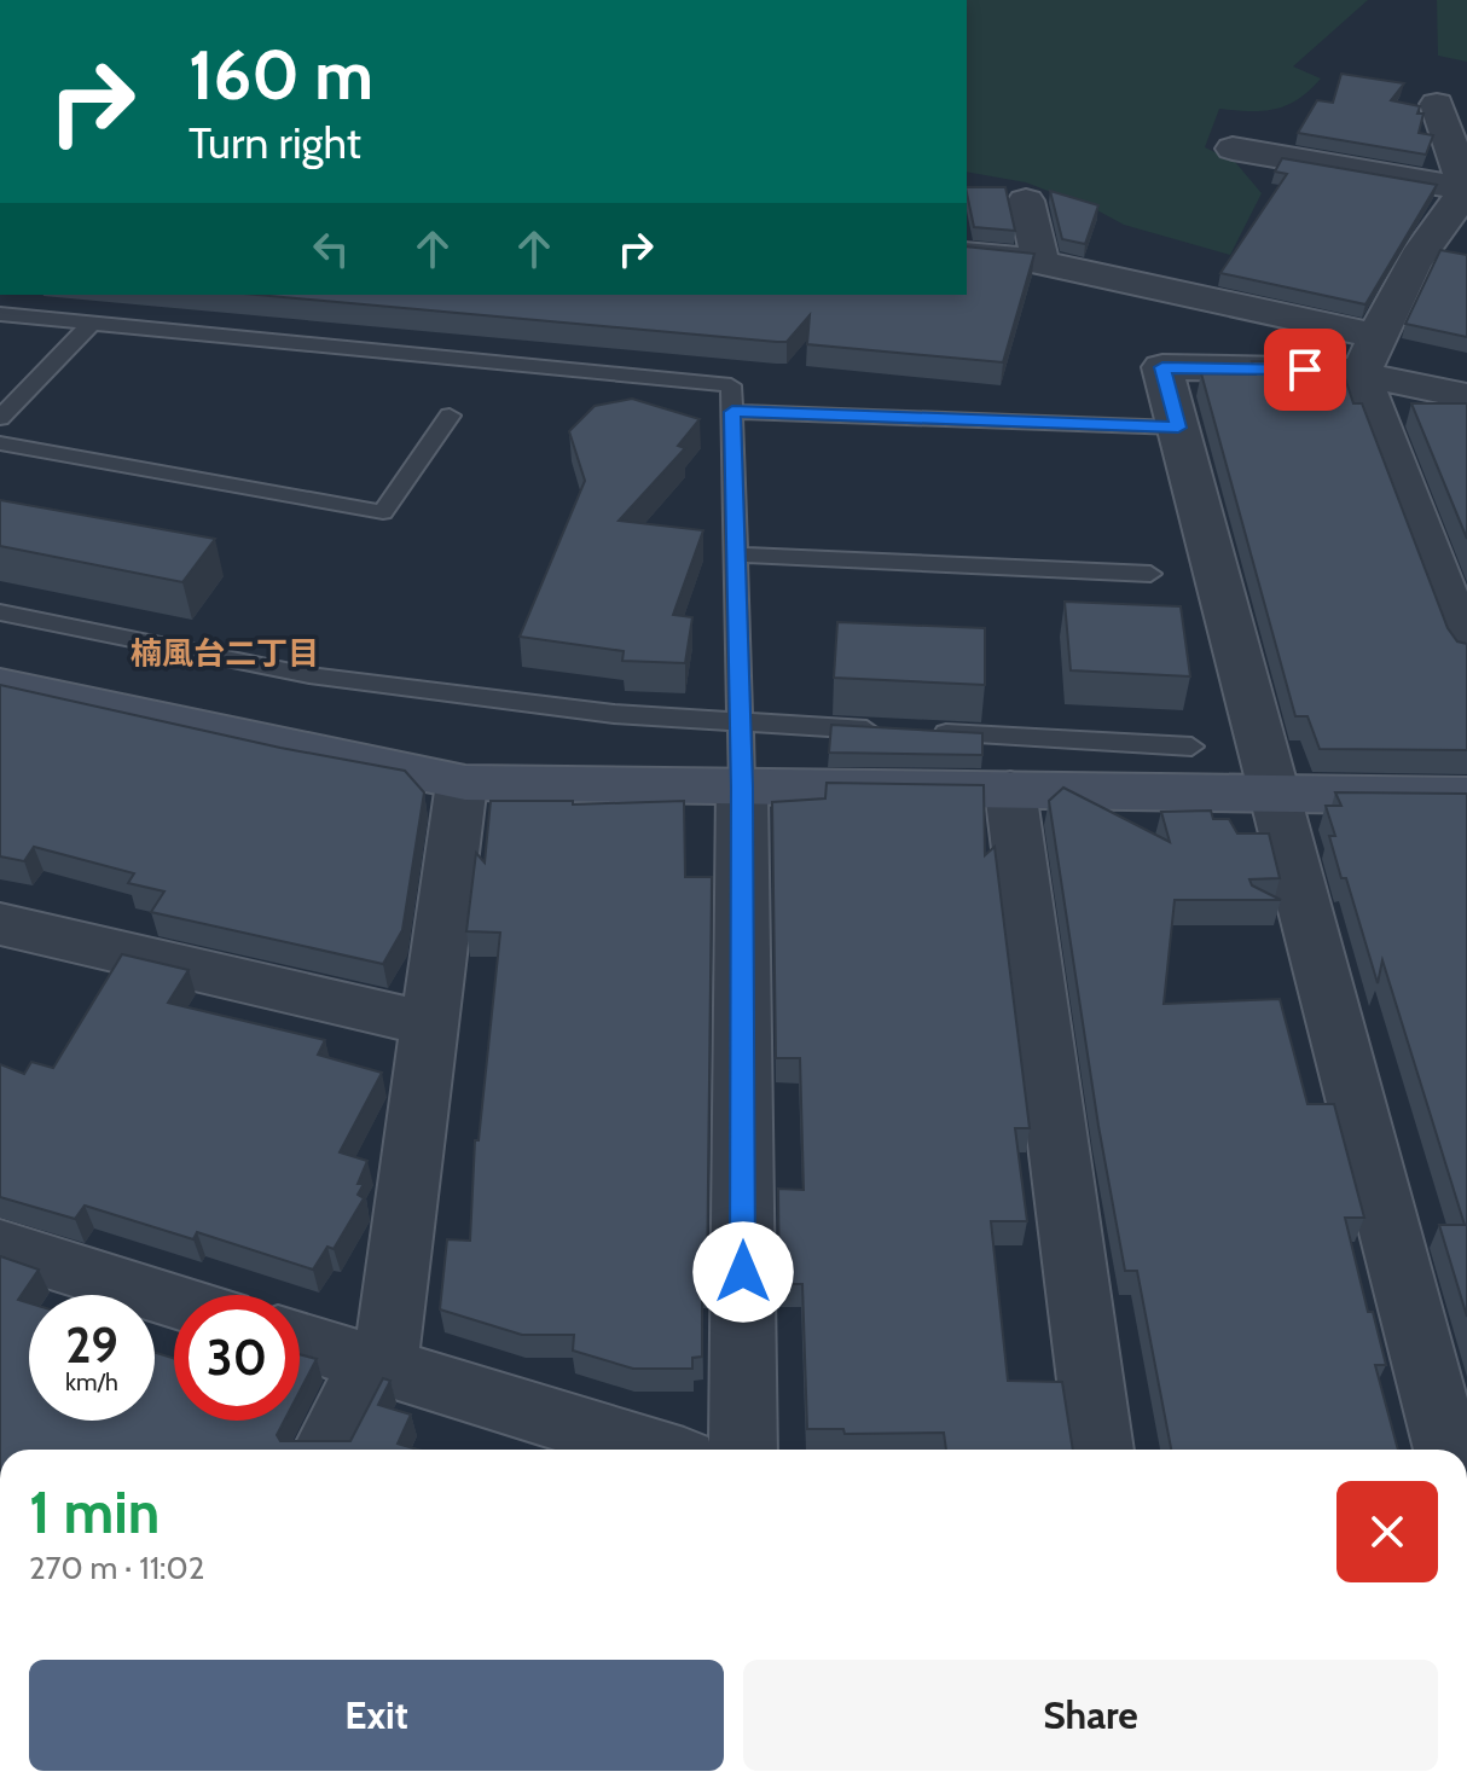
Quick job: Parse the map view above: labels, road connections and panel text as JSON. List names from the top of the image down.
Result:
{
  "districts": ["楠風台二丁目"],
  "page": {
    "turn": ["160 m", "Turn right"],
    "speed": "29 km/h",
    "limit": "30",
    "heading": ["1 min", "270 m · 11:02"],
    "buttons": ["Exit", "Share"]
  }
}
